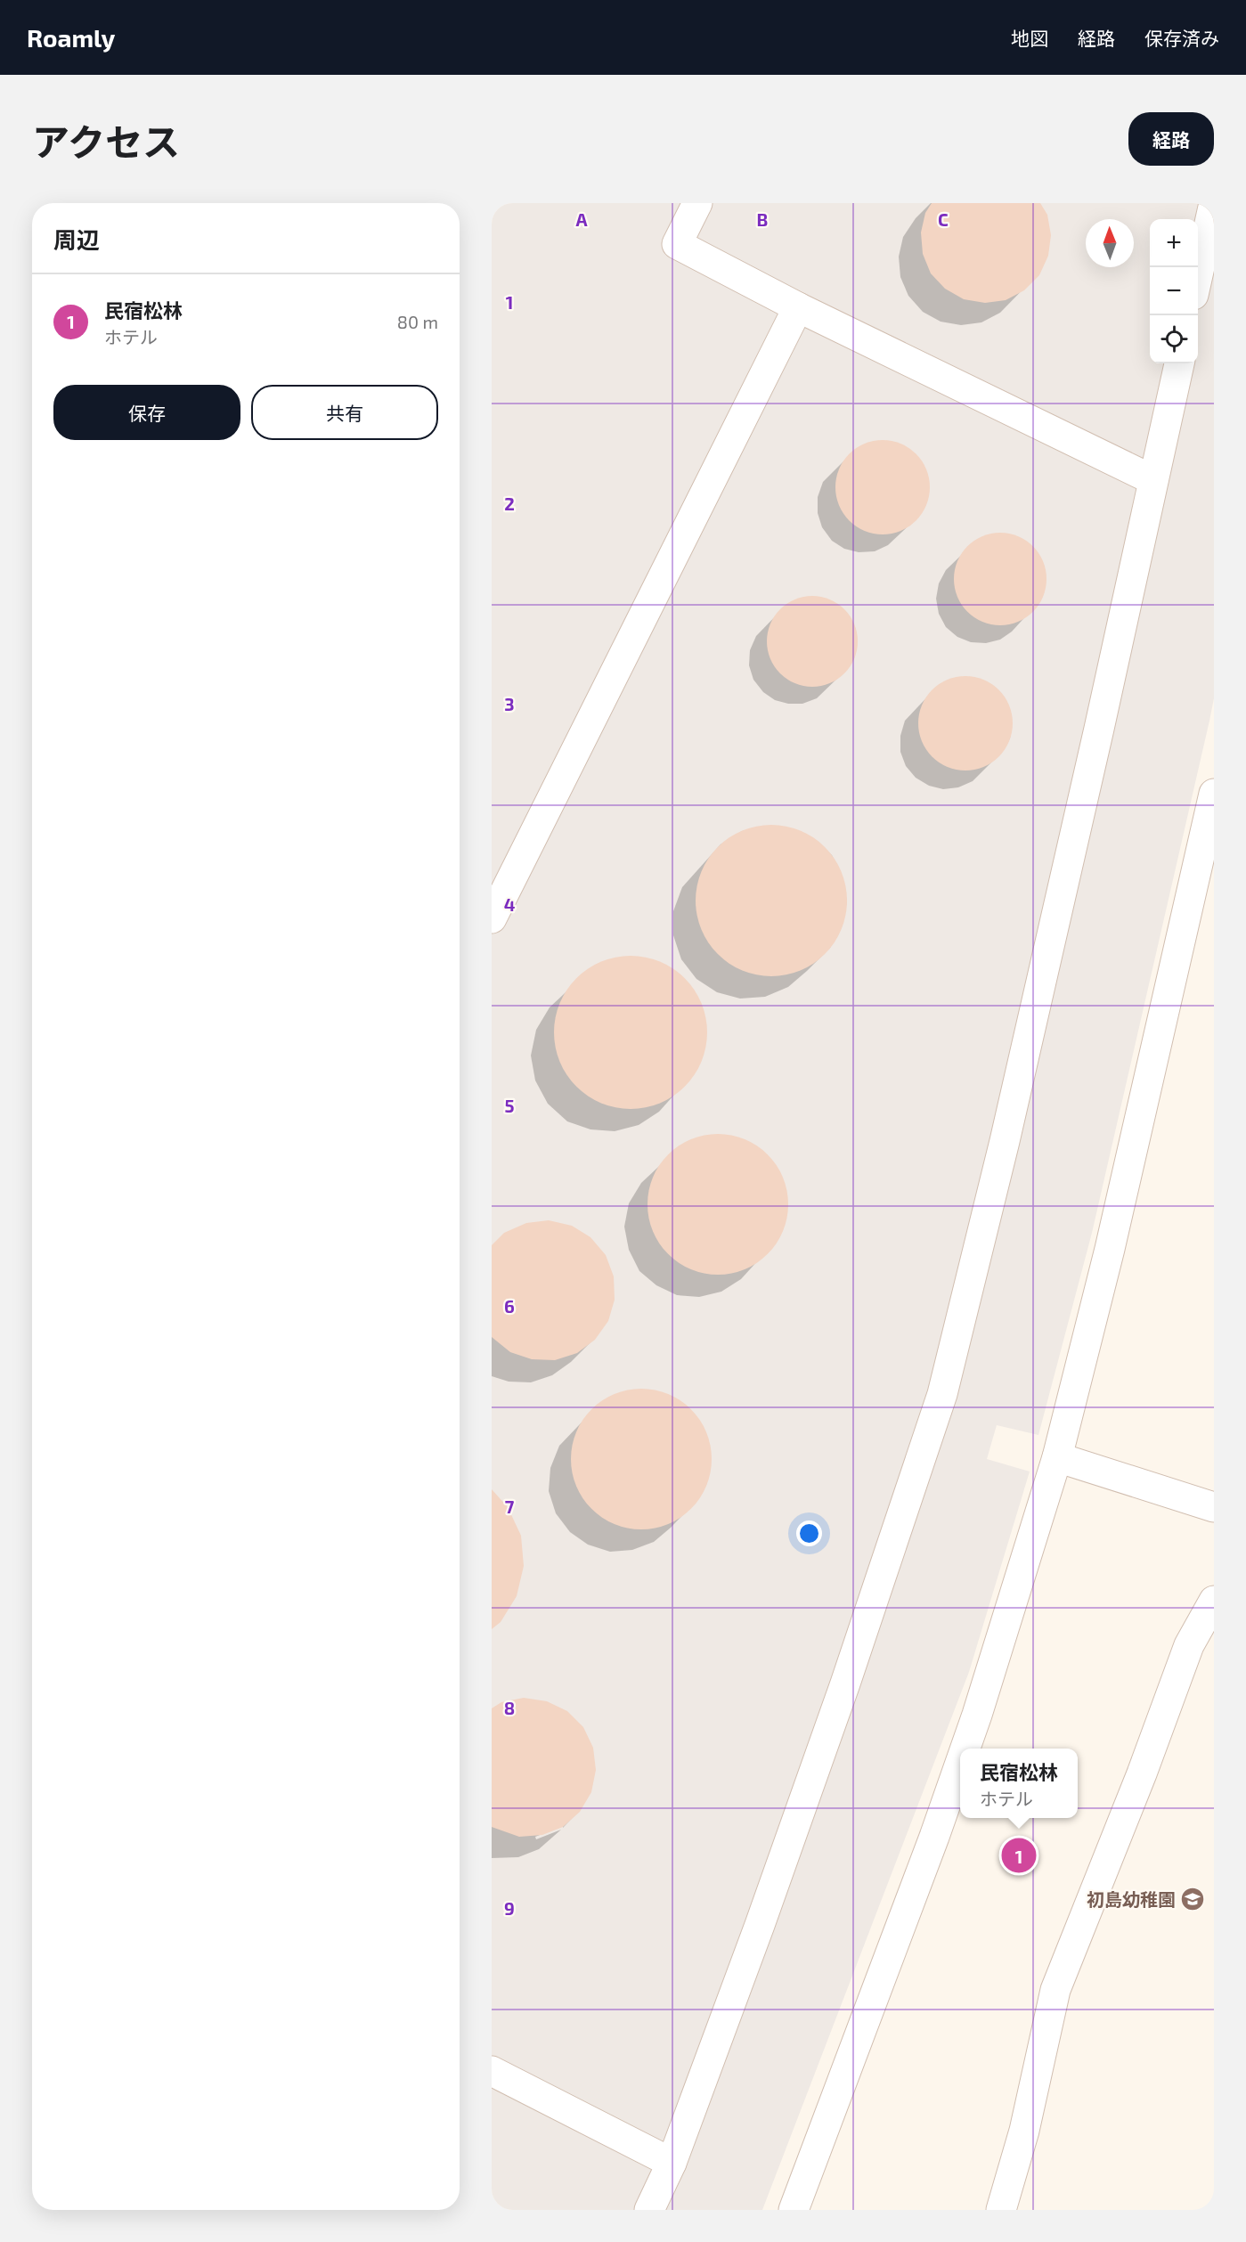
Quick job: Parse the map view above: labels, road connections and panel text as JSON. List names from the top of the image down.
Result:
{
  "places": {
    "school or university": ["初島幼稚園"]
  },
  "north": "top",
  "page": {
    "header": "Roamly",
    "nav": ["地図", "経路", "保存済み"],
    "title": "アクセス",
    "buttons": [
      "経路",
      ["保存", "共有"]
    ],
    "heading": "周辺",
    "map_buttons": ["+", "−"],
    "list": [
      {
        "mark": "1",
        "name": "民宿松林",
        "note": "ホテル",
        "value": "80 m"
      }
    ],
    "popup": ["民宿松林", "ホテル"],
    "pins": "1"
  },
  "grid": {
    "columns": ["A", "B", "C"],
    "rows": [
      "1",
      "2",
      "3",
      "4",
      "5",
      "6",
      "7",
      "8",
      "9"
    ]
  }
}
